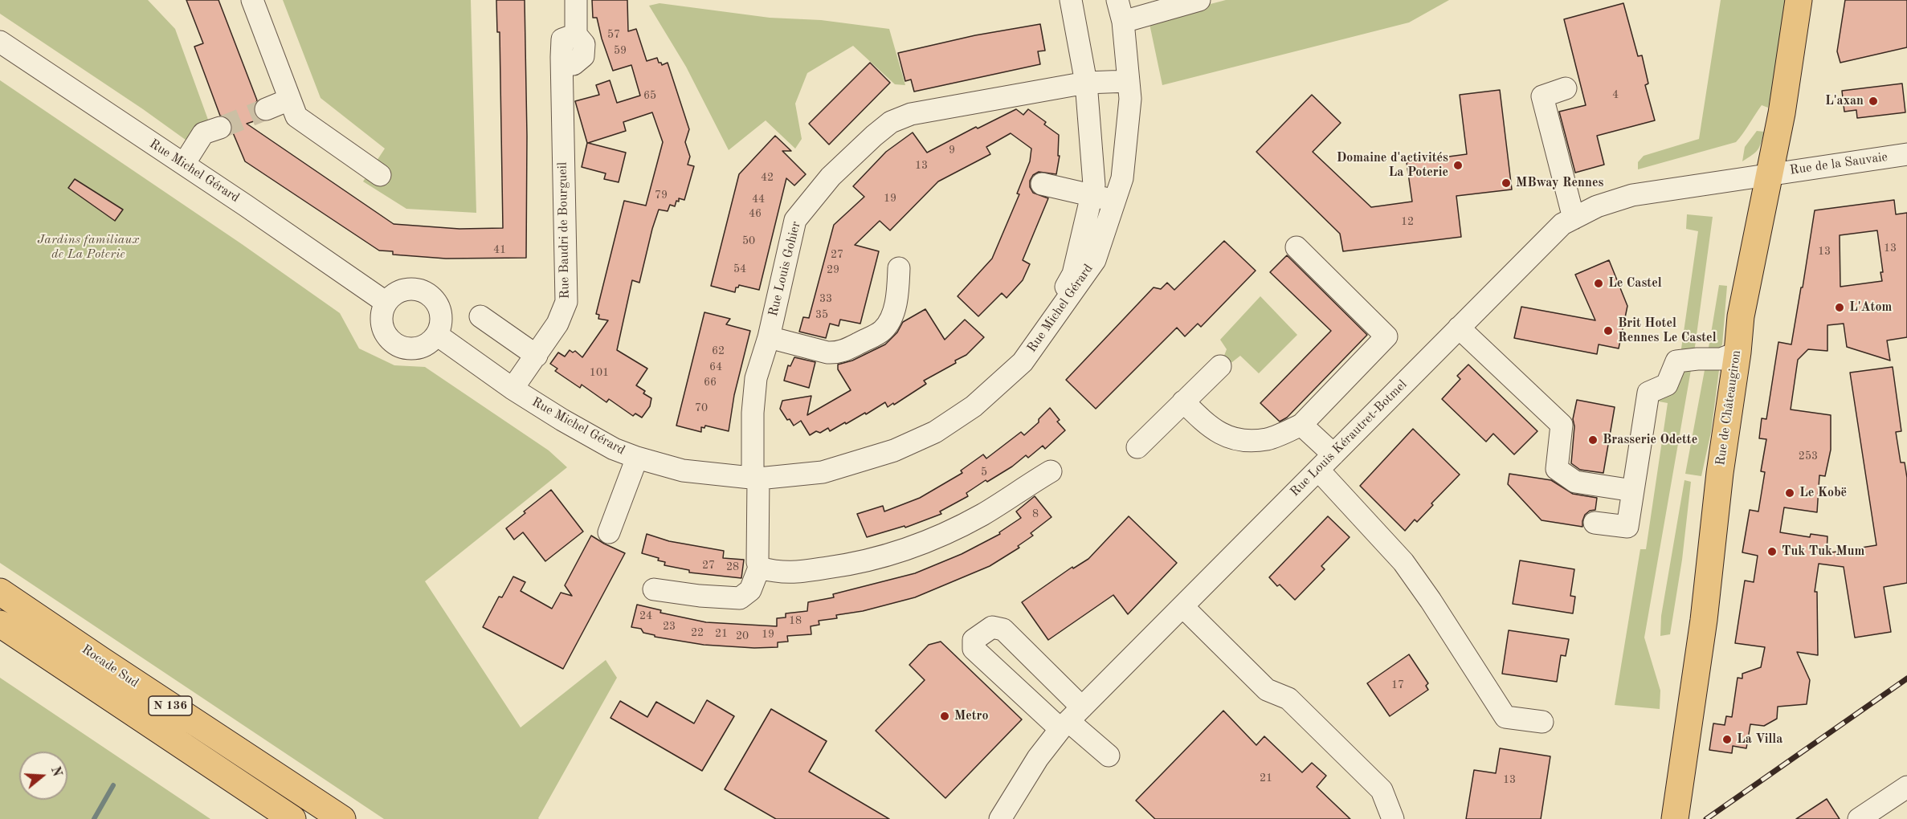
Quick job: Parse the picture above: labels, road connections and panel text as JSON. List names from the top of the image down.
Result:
{
  "streets": {
    "main road": ["Rue de Châteaugiron", "Rocade Sud", "N 136"],
    "street": [
      "Rue de la Sauvaie",
      "Rue Michel Gérard",
      "Rue Baudri de Bourgueil",
      "Rue Louis Gohier",
      "Rue Louis Kérautret-Botmel"
    ]
  },
  "crossings": [
    ["Rue de la Sauvaie", "Rue de Châteaugiron"],
    ["Rue de la Sauvaie", "Rue Louis Kérautret-Botmel"],
    ["Rue Michel Gérard", "Rue Baudri de Bourgueil"],
    ["Rue Michel Gérard", "Rue Louis Gohier"],
    ["Rue de Châteaugiron", "Rue Louis Kérautret-Botmel"]
  ],
  "parks": ["Jardins familiaux de La Poterie"],
  "places": [
    "L'axan",
    "Domaine d'activités La Poterie",
    "MBway Rennes",
    "Le Castel",
    "L'Atom",
    "Brit Hotel Rennes Le Castel",
    "Brasserie Odette",
    "Le Kobë",
    "Tuk Tuk Mum",
    "Metro",
    "La Villa"
  ],
  "house_numbers": [
    "57",
    "59",
    "4",
    "65",
    "9",
    "13",
    "42",
    "79",
    "19",
    "44",
    "46",
    "12",
    "50",
    "13",
    "41",
    "13",
    "27",
    "54",
    "29",
    "33",
    "35",
    "62",
    "64",
    "101",
    "66",
    "70",
    "253",
    "5",
    "8",
    "27",
    "28",
    "24",
    "18",
    "23",
    "22",
    "21",
    "19",
    "20",
    "17",
    "21",
    "13"
  ],
  "north": "right"
}
